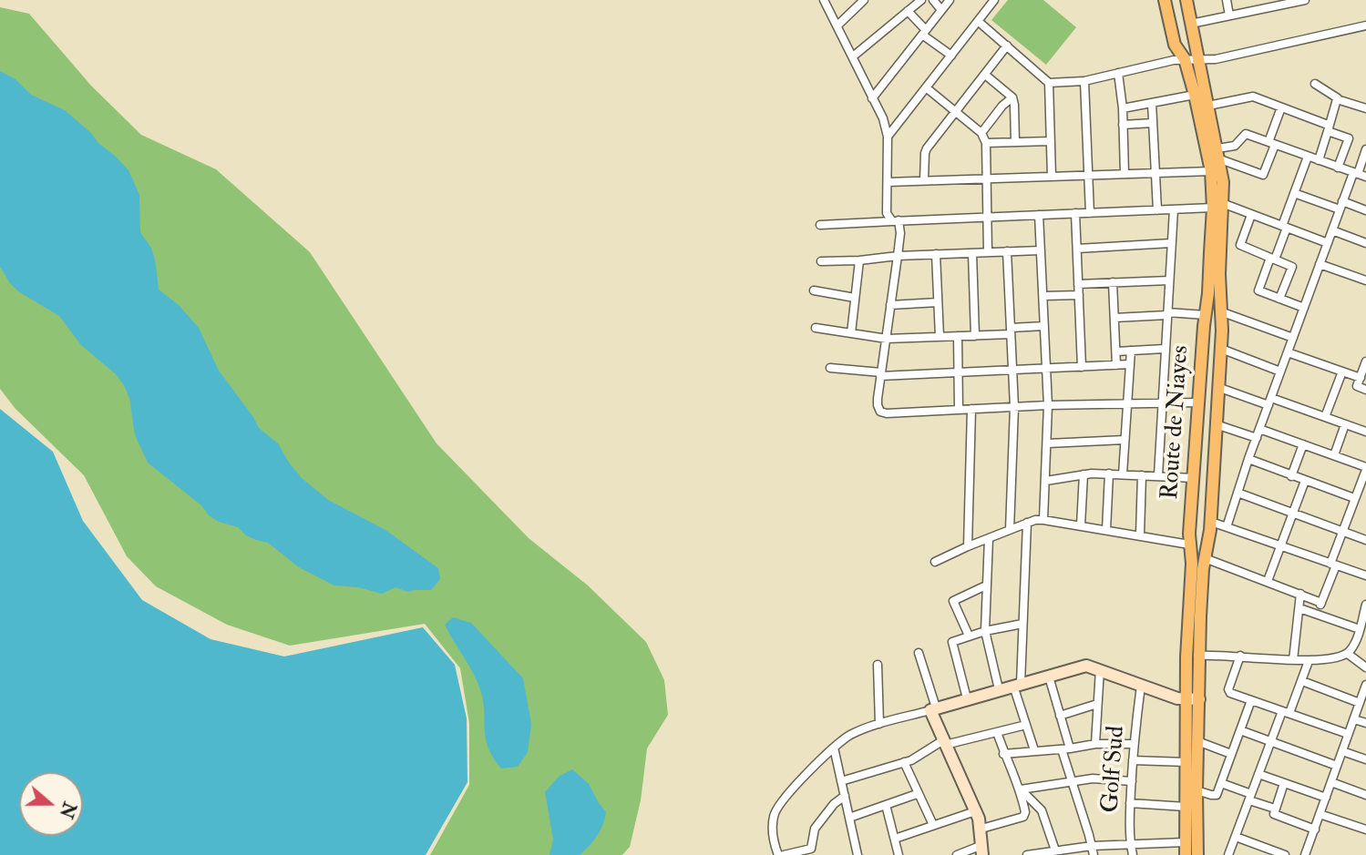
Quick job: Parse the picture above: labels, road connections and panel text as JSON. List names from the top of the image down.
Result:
{
  "streets": {
    "main road": ["Route de Niayes"],
    "street": ["Golf Sud"]
  },
  "north": "right"
}
